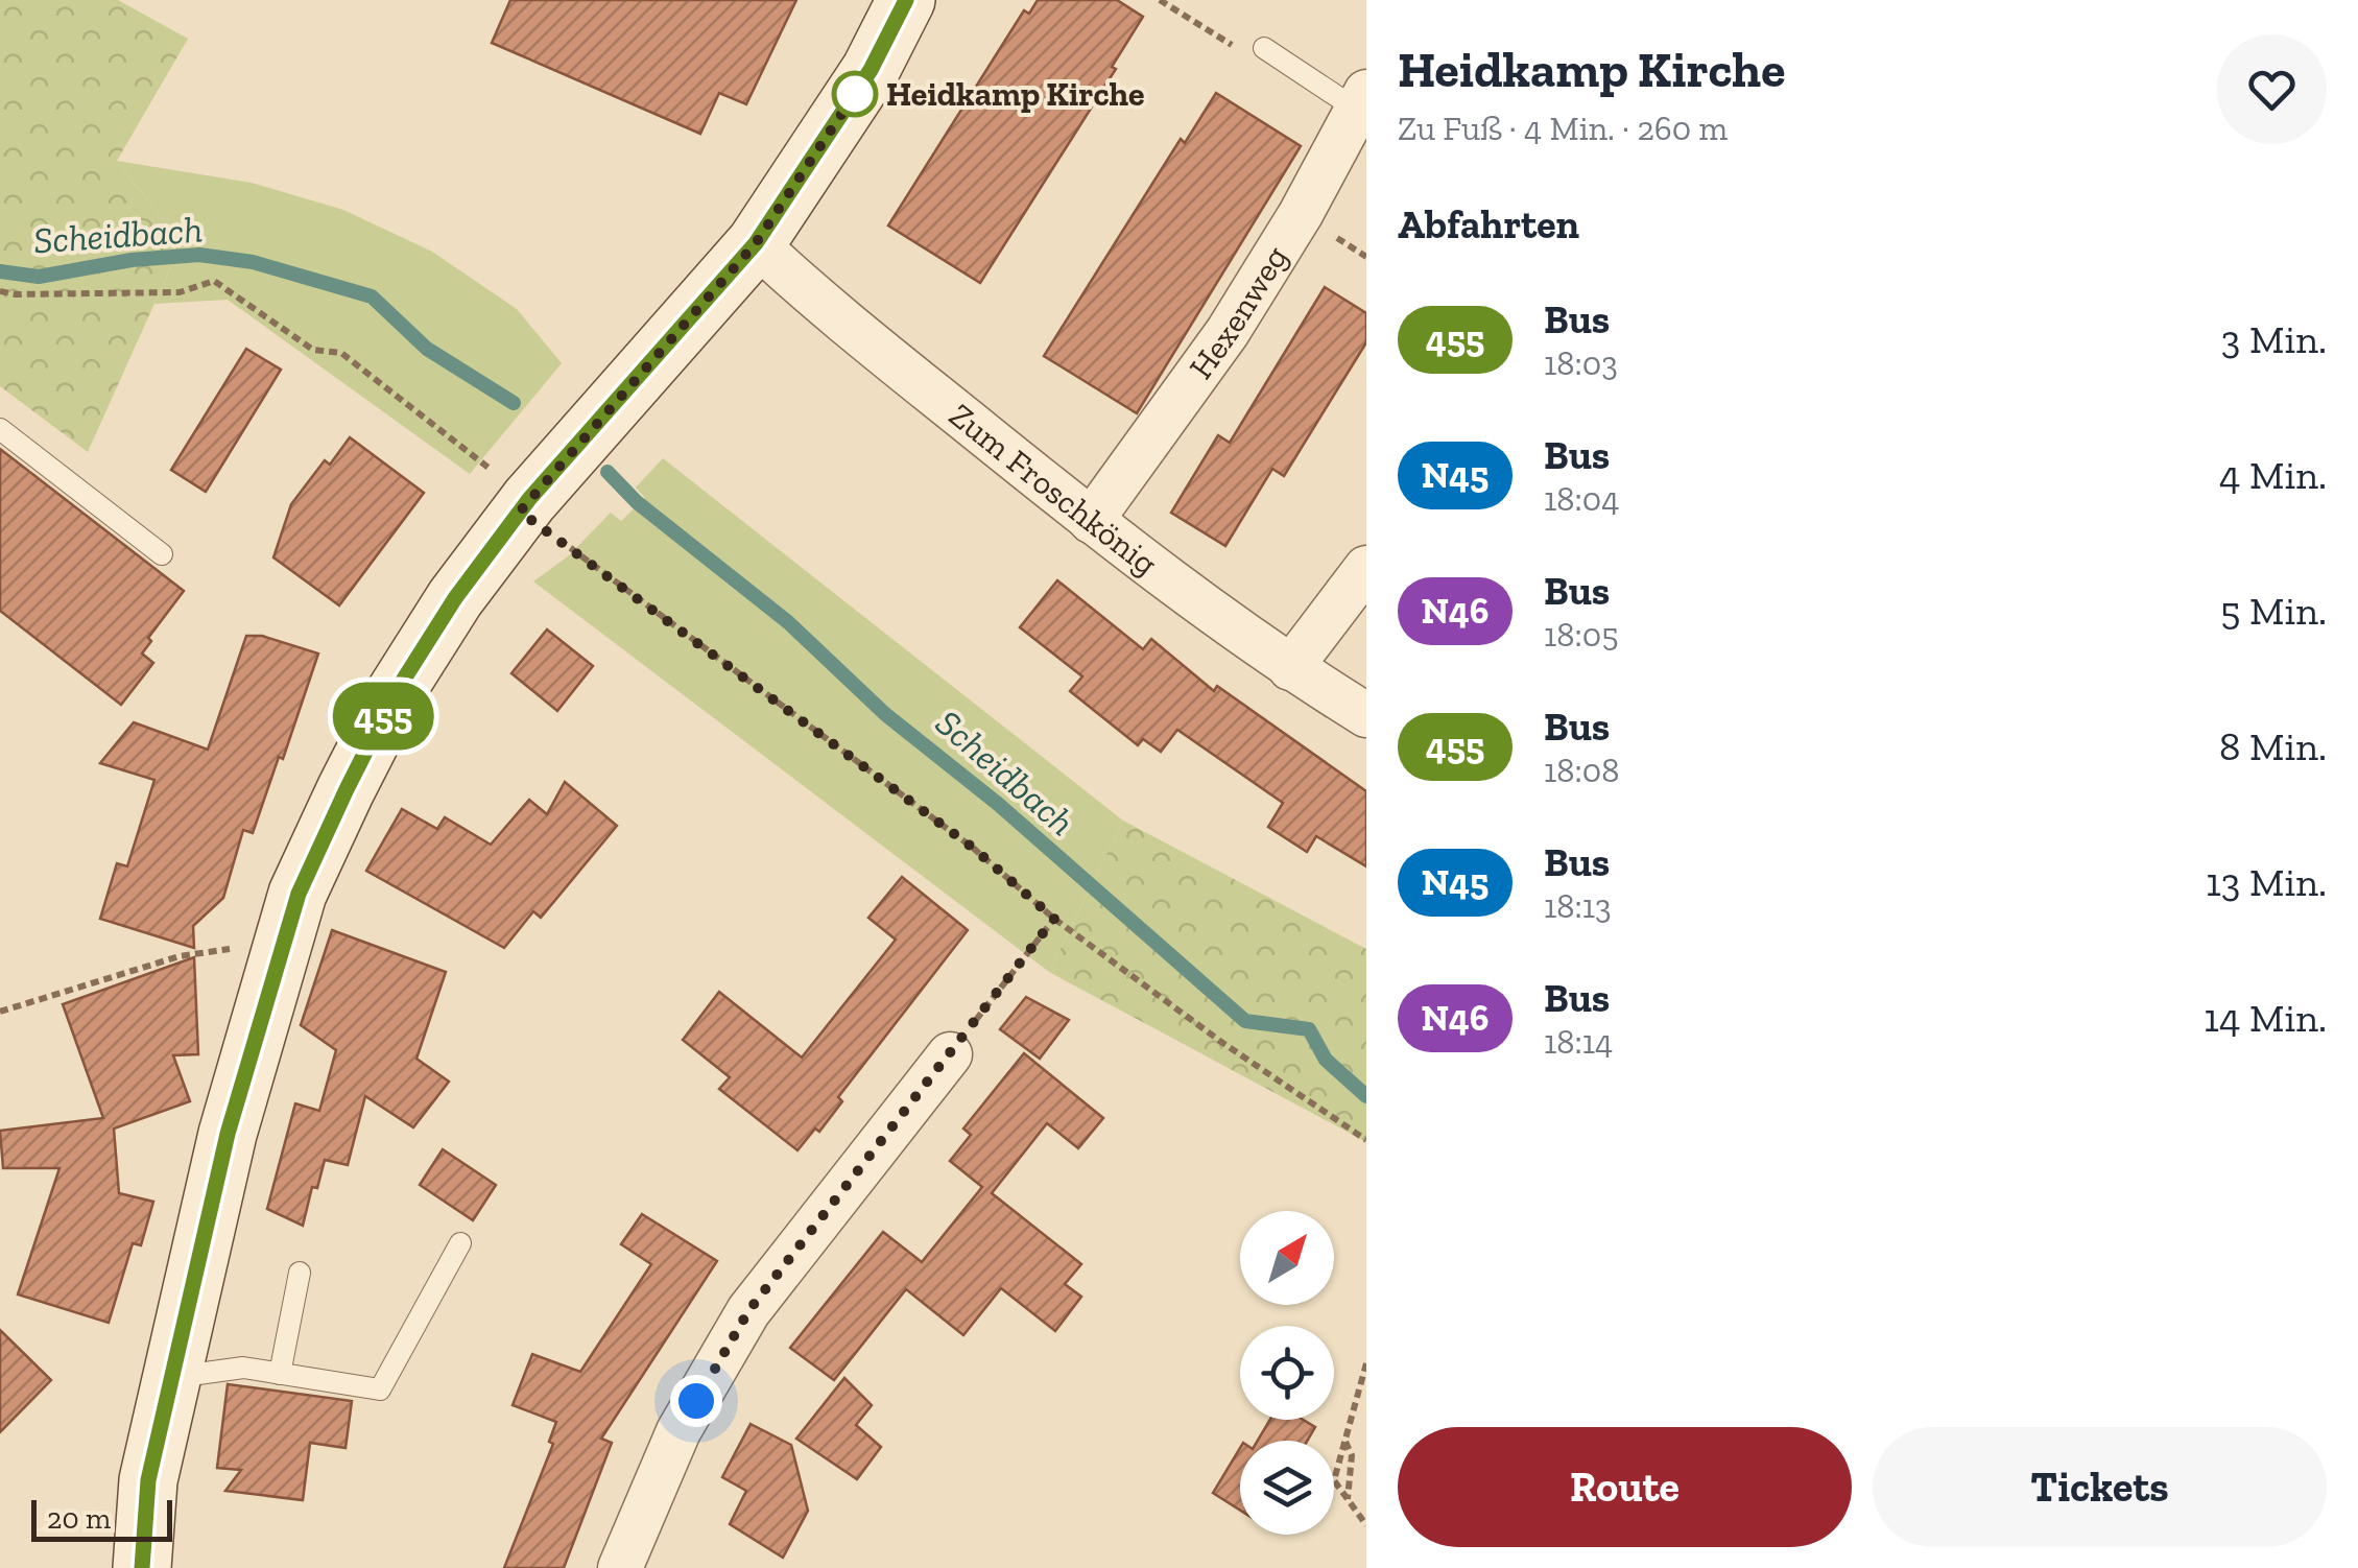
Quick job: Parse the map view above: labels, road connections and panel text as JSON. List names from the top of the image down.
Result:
{
  "streets": {
    "street": ["Hexenweg", "Zum Froschkönig"]
  },
  "crossings": [
    ["Hexenweg", "Zum Froschkönig"]
  ],
  "water": ["Scheidbach"],
  "places": ["Heidkamp Kirche"],
  "lines": ["bus line 455"],
  "scale_bar": "20 m",
  "north": "top right",
  "page": {
    "on_map": "455",
    "heading": [
      ["Heidkamp Kirche", "Zu Fuß · 4 Min. · 260 m"],
      "Abfahrten"
    ],
    "list": [
      {
        "mark": "455",
        "name": "Bus",
        "note": "18:03",
        "value": "3 Min."
      },
      {
        "mark": "N45",
        "name": "Bus",
        "note": "18:04",
        "value": "4 Min."
      },
      {
        "mark": "N46",
        "name": "Bus",
        "note": "18:05",
        "value": "5 Min."
      },
      {
        "mark": "455",
        "name": "Bus",
        "note": "18:08",
        "value": "8 Min."
      },
      {
        "mark": "N45",
        "name": "Bus",
        "note": "18:13",
        "value": "13 Min."
      },
      {
        "mark": "N46",
        "name": "Bus",
        "note": "18:14",
        "value": "14 Min."
      }
    ],
    "buttons": ["Route", "Tickets"],
    "scale": "20 m"
  }
}
